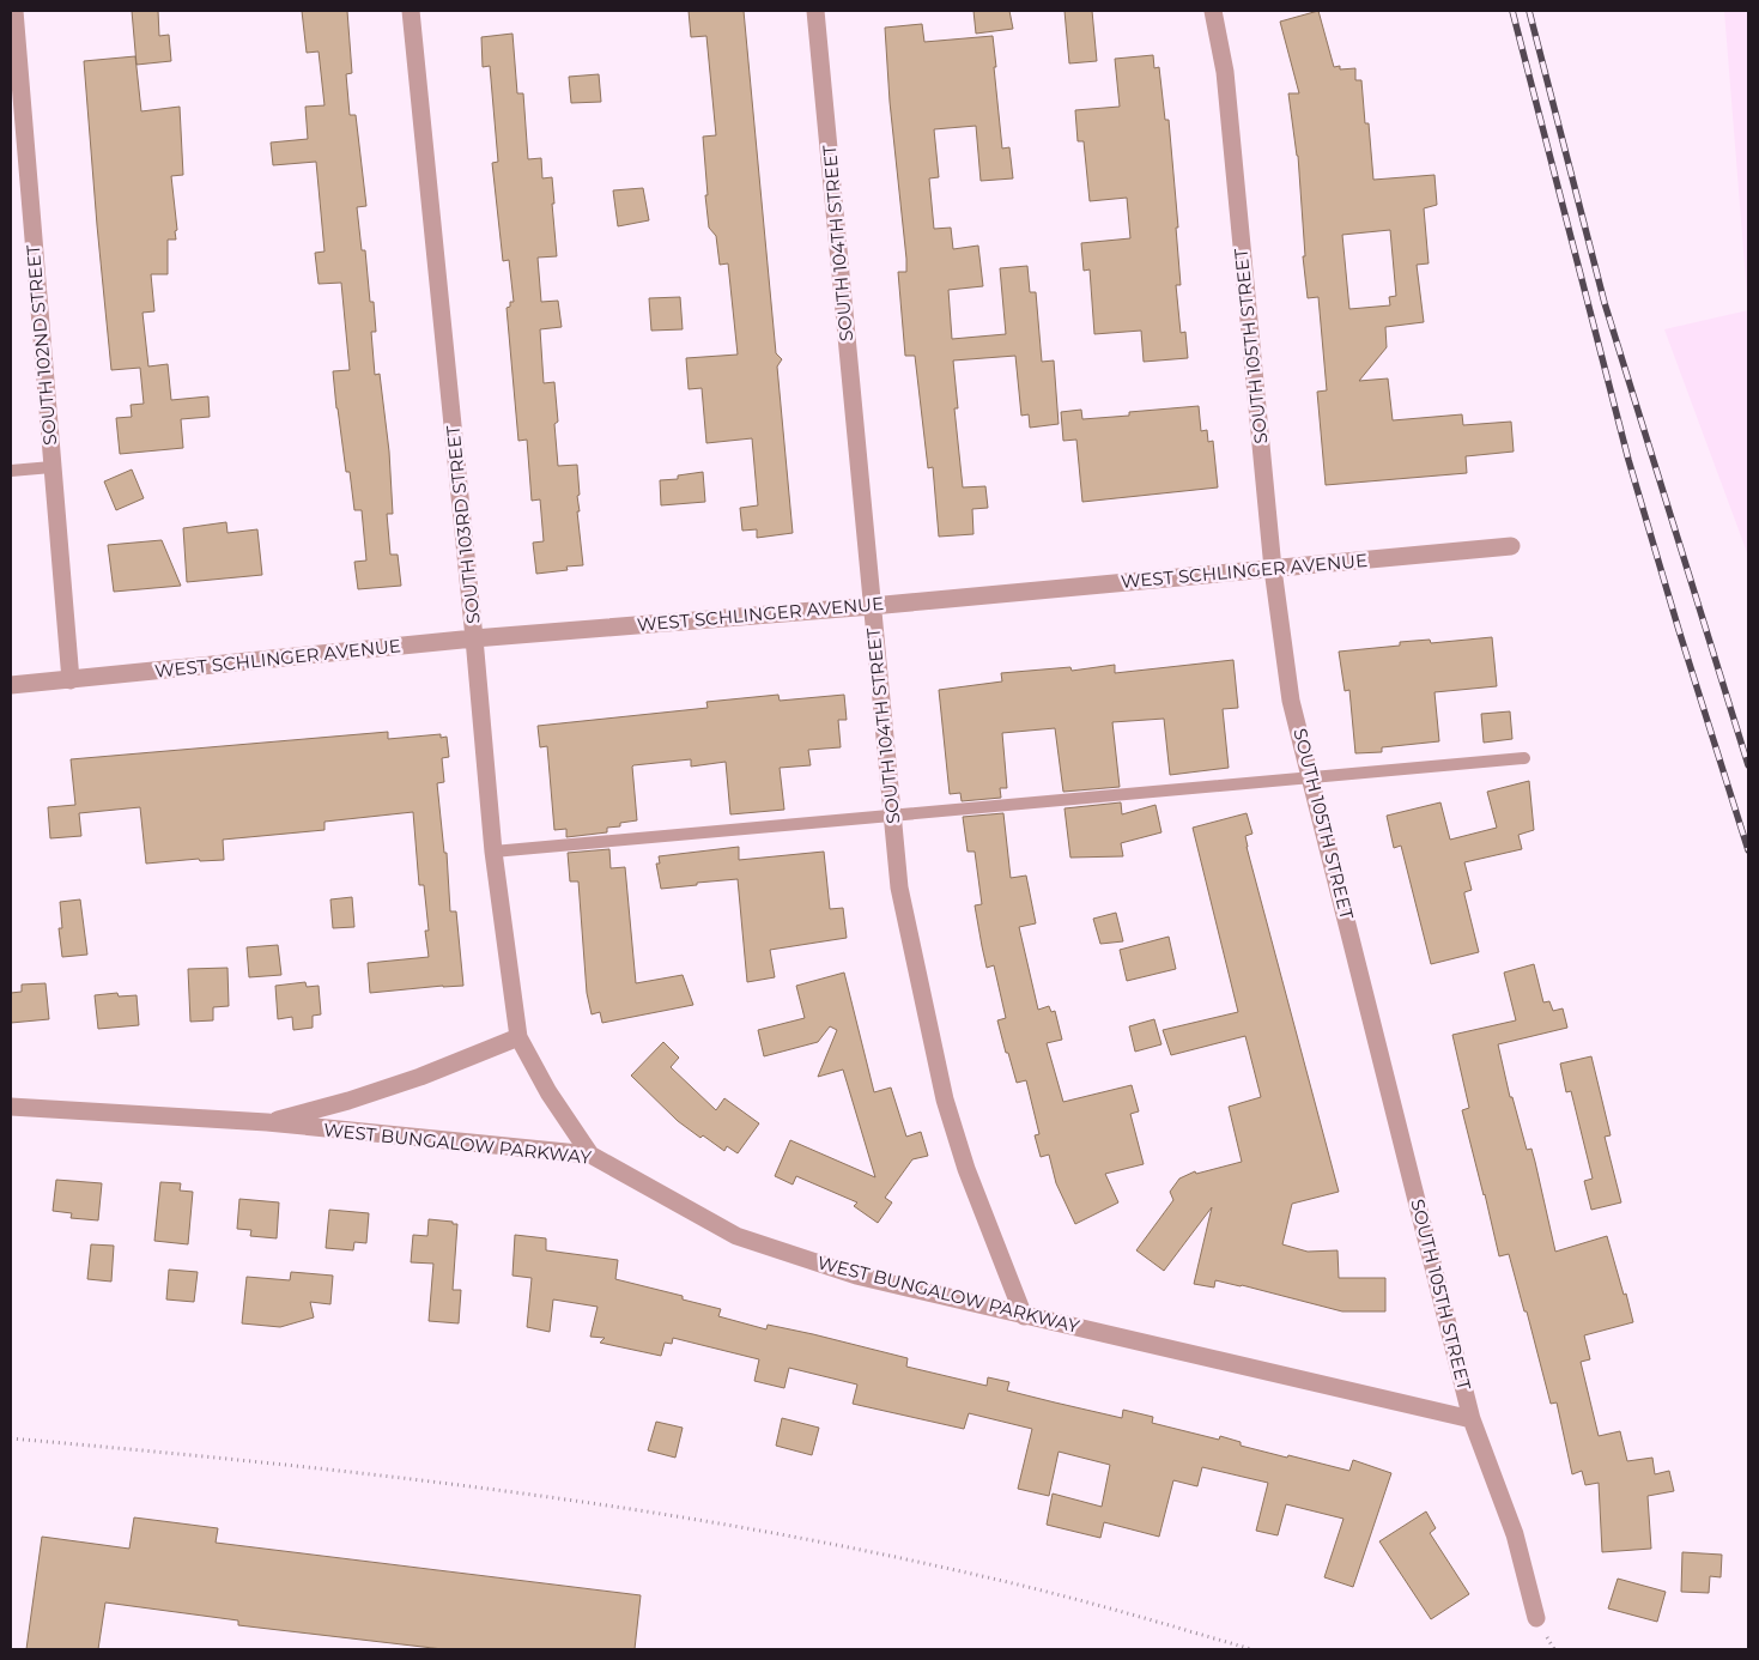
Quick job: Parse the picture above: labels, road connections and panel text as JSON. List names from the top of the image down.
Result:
{
  "streets": {
    "street": [
      "SOUTH 104TH STREET",
      "SOUTH 102ND STREET",
      "SOUTH 105TH STREET",
      "SOUTH 103RD STREET",
      "WEST SCHLINGER AVENUE",
      "WEST BUNGALOW PARKWAY"
    ]
  },
  "crossings": [
    ["SOUTH 104TH STREET", "WEST SCHLINGER AVENUE"],
    ["SOUTH 104TH STREET", "WEST BUNGALOW PARKWAY"],
    ["SOUTH 102ND STREET", "WEST SCHLINGER AVENUE"],
    ["SOUTH 105TH STREET", "WEST SCHLINGER AVENUE"],
    ["SOUTH 105TH STREET", "WEST BUNGALOW PARKWAY"],
    ["SOUTH 103RD STREET", "WEST SCHLINGER AVENUE"],
    ["SOUTH 103RD STREET", "WEST BUNGALOW PARKWAY"]
  ]
}
